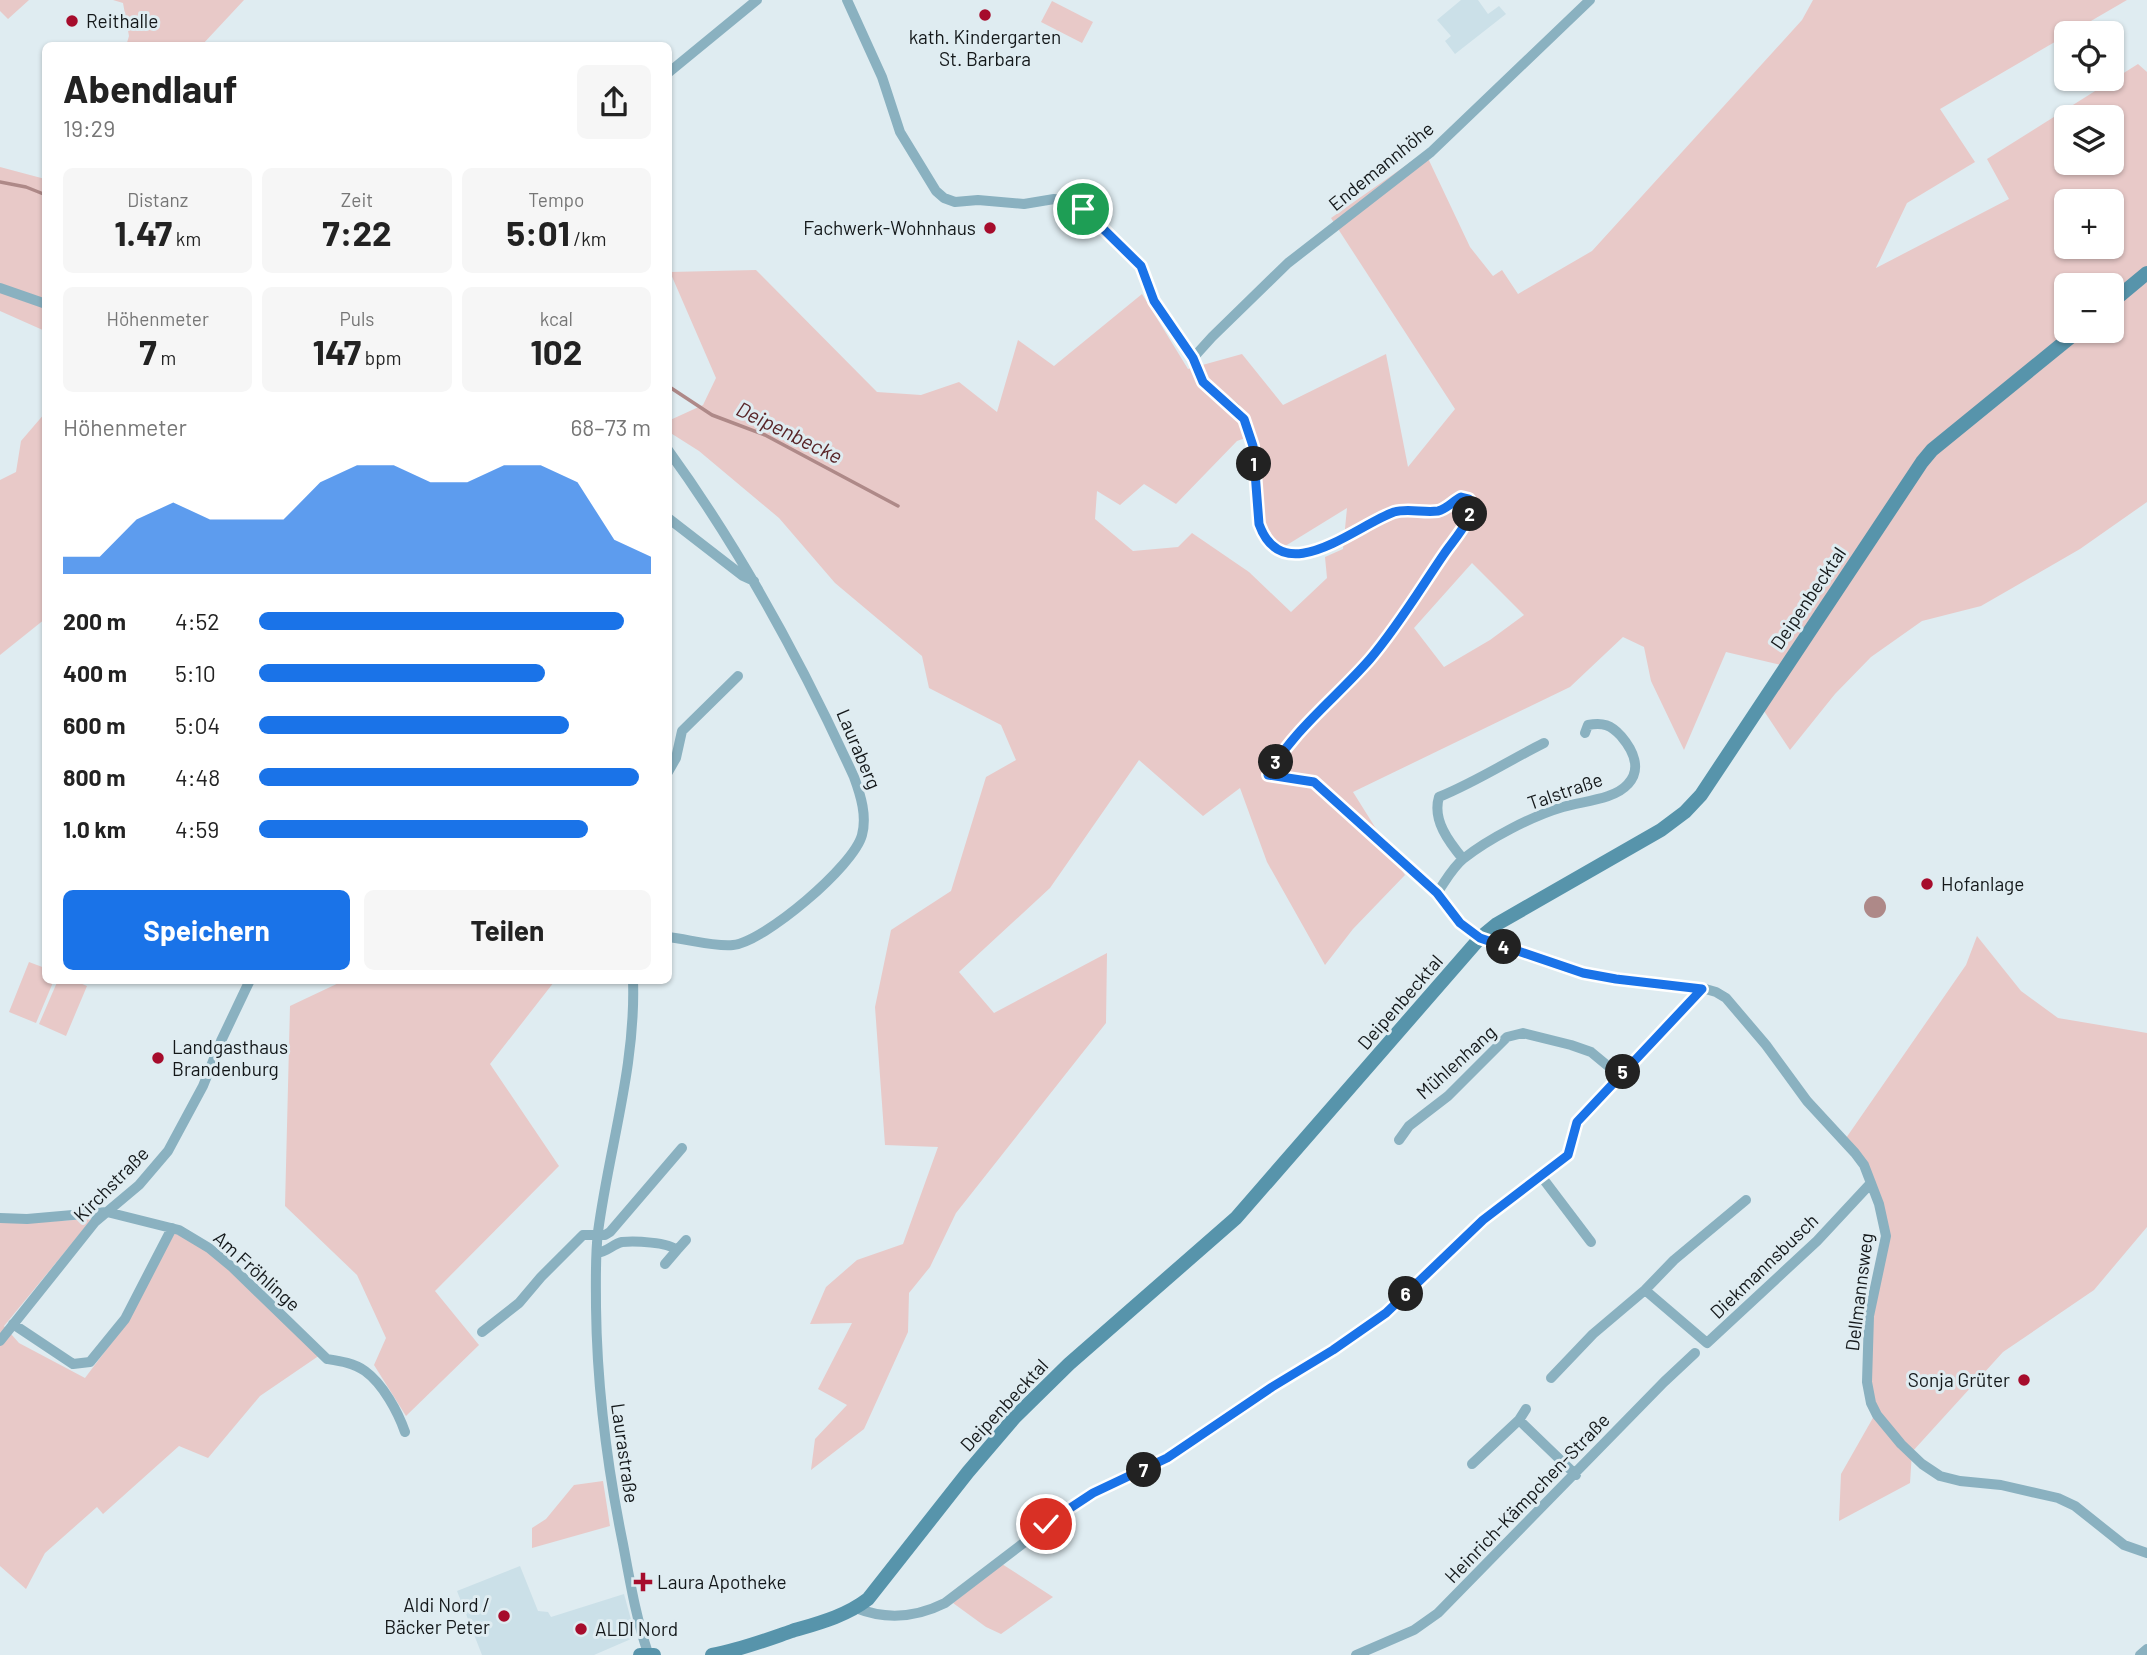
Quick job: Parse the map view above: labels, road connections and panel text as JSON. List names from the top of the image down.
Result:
{
  "streets": {
    "main road": ["Deipenbecktal"],
    "street": [
      "Endemannhöhe",
      "Lauraberg",
      "Talstraße",
      "Mühlenhang",
      "Kirchstraße",
      "Diekmannsbusch",
      "Am Fröhlinge",
      "Dellmannsweg",
      "Laurastraße",
      "Heinrich-Kämpchen-Straße"
    ]
  },
  "crossings": [
    ["Deipenbecktal", "Dellmannsweg"],
    ["Kirchstraße", "Am Fröhlinge"],
    ["Diekmannsbusch", "Dellmannsweg"]
  ],
  "water": ["Deipenbecke"],
  "places": {
    "other": [
      "kath. Kindergarten St. Barbara",
      "Reithalle",
      "Fachwerk-Wohnhaus",
      "Hofanlage",
      "Landgasthaus Brandenburg",
      "Sonja Grüter",
      "Aldi Nord / Bäcker Peter",
      "ALDI Nord"
    ],
    "health": ["Laura Apotheke"]
  },
  "page": {
    "map_buttons": ["+", "−"],
    "heading": ["Abendlauf", "19:29"],
    "stats": [
      ["Distanz", "1.47 km"],
      ["Zeit", "7:22"],
      ["Tempo", "5:01 /km"],
      ["Höhenmeter", "7 m"],
      ["Puls", "147 bpm"],
      ["kcal", "102"]
    ],
    "chart": ["Höhenmeter", "68–73 m"],
    "pins": [
      "1",
      "2",
      "3",
      "4",
      "5",
      "6",
      "7"
    ],
    "list": [
      {
        "name": "200 m",
        "note": "4:52"
      },
      {
        "name": "400 m",
        "note": "5:10"
      },
      {
        "name": "600 m",
        "note": "5:04"
      },
      {
        "name": "800 m",
        "note": "4:48"
      },
      {
        "name": "1.0 km",
        "note": "4:59"
      }
    ],
    "buttons": ["Speichern", "Teilen"]
  }
}
